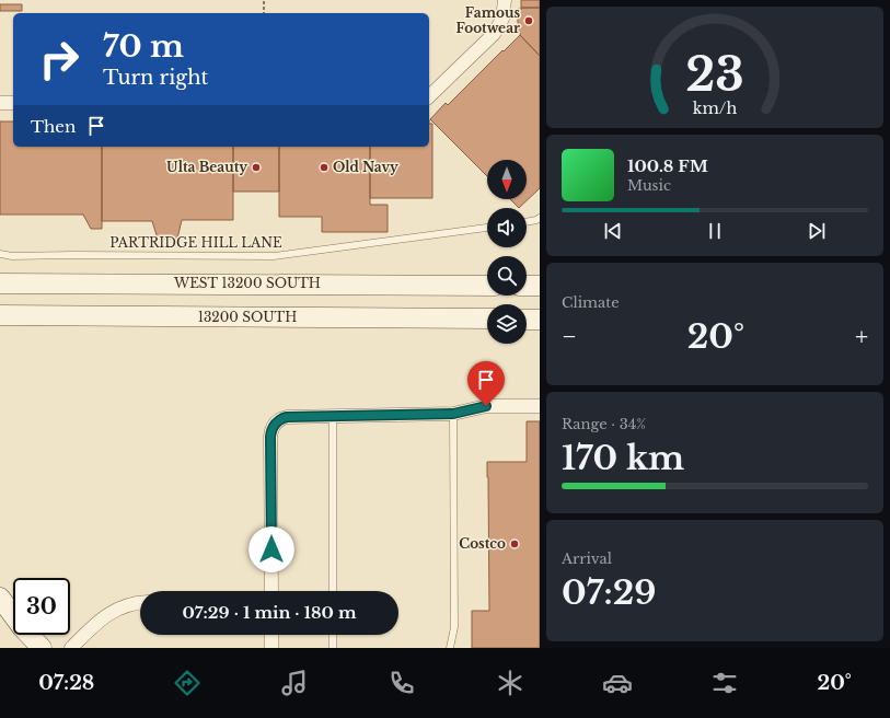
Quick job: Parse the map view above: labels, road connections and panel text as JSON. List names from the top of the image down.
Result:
{
  "streets": {
    "street": ["WEST 13200 SOUTH", "13200 SOUTH"],
    "lane": ["PARTRIDGE HILL LANE"]
  },
  "places": [
    "Famous Footwear",
    "Ulta Beauty",
    "Old Navy",
    "Costco"
  ],
  "north": "bottom",
  "page": {
    "turn": ["70 m", "Turn right"],
    "then": "Then",
    "song": ["100.8 FM", "Music"],
    "tile": [
      "Climate",
      ["Range · 34%", "170 km"],
      ["Arrival", "07:29"]
    ],
    "heat": ["−", "20°", "+"],
    "limit": "30",
    "trip": "07:29 · 1 min · 180 m",
    "tabs": ["07:28", "20°"],
    "gauge": ["23", "km/h"]
  }
}
